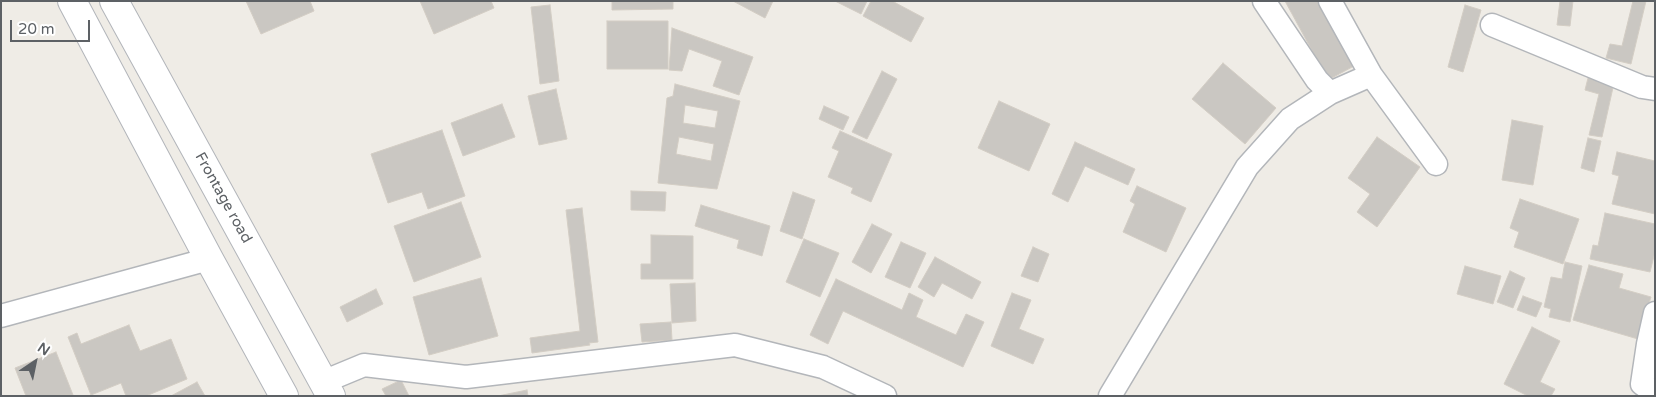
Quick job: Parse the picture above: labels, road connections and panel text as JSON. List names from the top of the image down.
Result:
{
  "streets": {
    "main road": ["Frontage road"]
  },
  "scale_bar": "20 m",
  "north": "top right"
}
